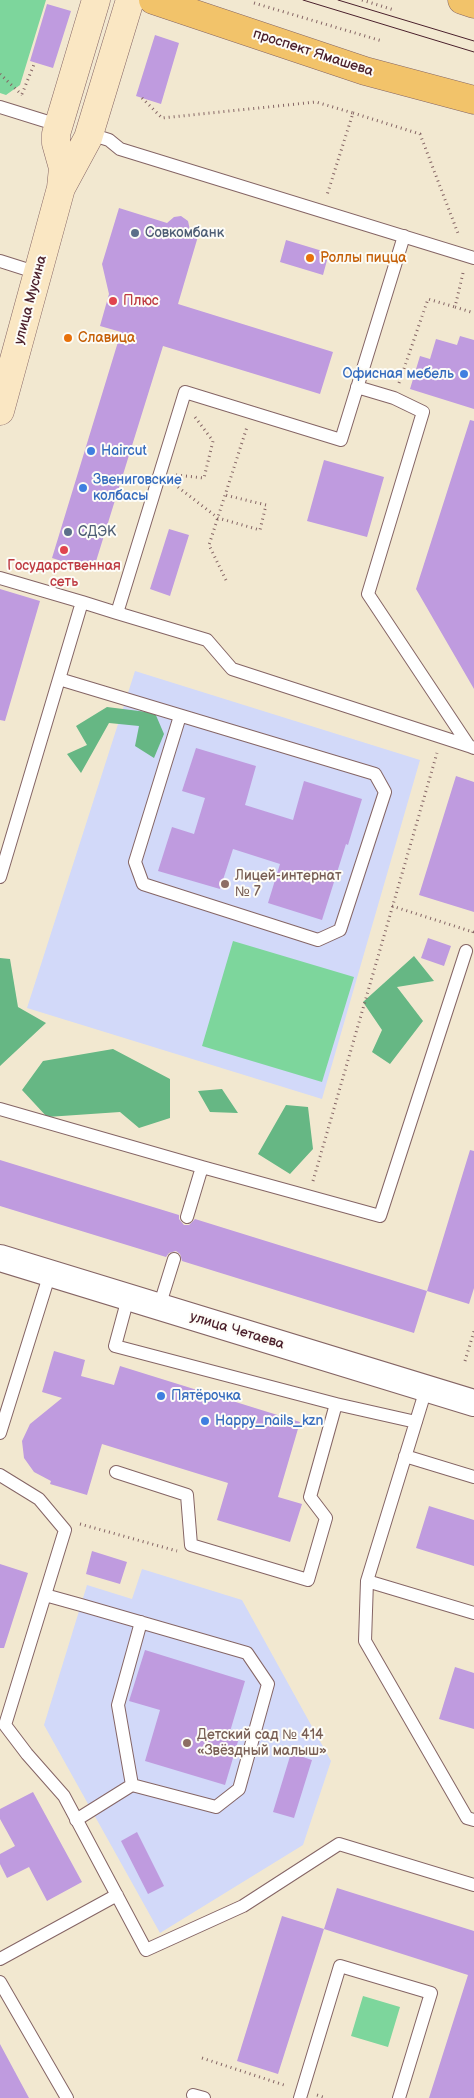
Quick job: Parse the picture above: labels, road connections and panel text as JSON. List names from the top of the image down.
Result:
{
  "streets": {
    "main road": ["проспект Ямашева"],
    "street": ["улица Мусина", "улица Четаева"]
  },
  "places": [
    "Совкомбанк",
    "Роллы пицца",
    "Плюс",
    "Славица",
    "Офисная мебель",
    "Haircut",
    "Звениговские колбасы",
    "СДЭК",
    "Государственная сеть",
    "Лицей-интернат № 7",
    "Пятёрочка",
    "Happy_nails_kzn",
    "Детский сад № 414 «Звёздный малыш»"
  ]
}
